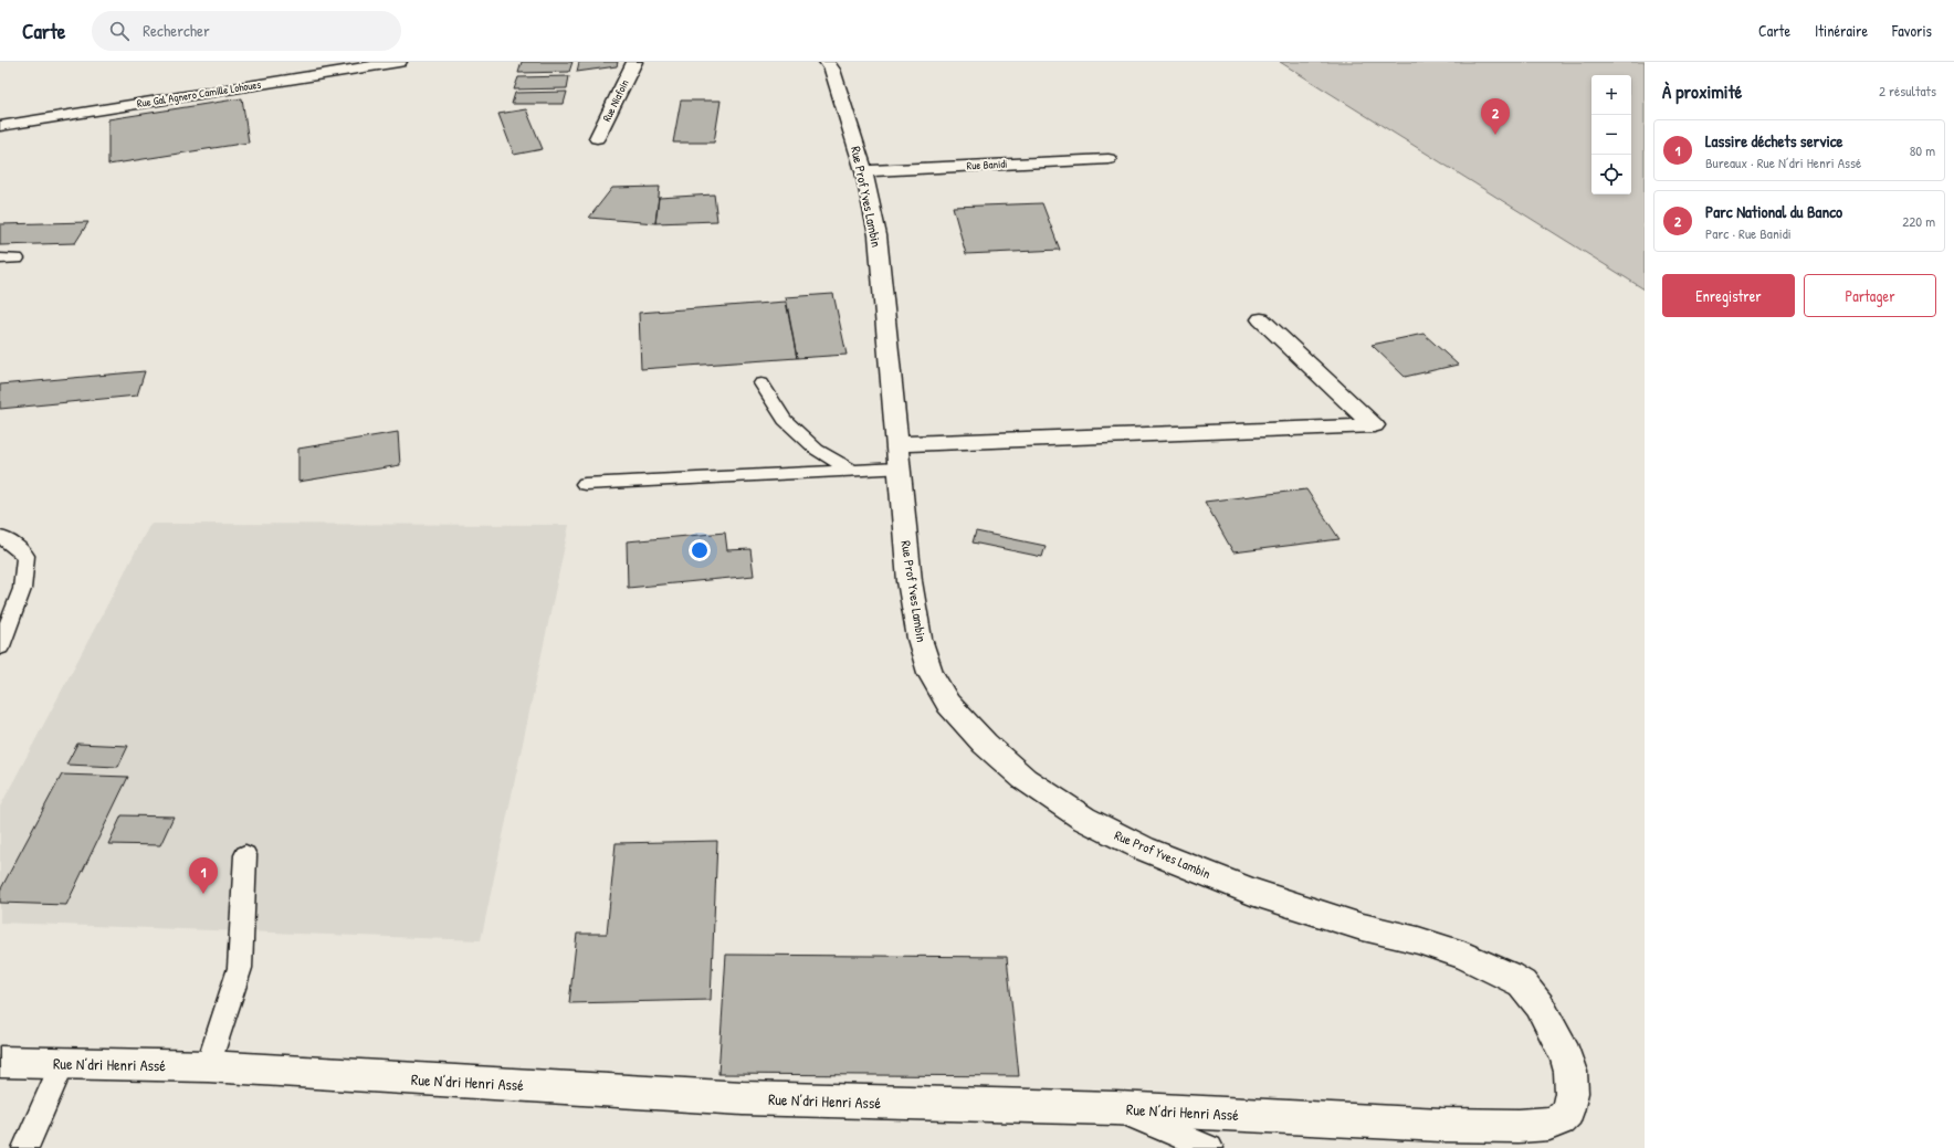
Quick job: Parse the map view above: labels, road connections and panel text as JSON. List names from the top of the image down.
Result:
{
  "streets": {
    "street": [
      "Rue Gal Agnero Camille Lohoues",
      "Rue Niafoin",
      "Rue Banidi",
      "Rue Prof Yves Lambin",
      "Rue N’dri Henri Assé"
    ]
  },
  "crossings": [
    ["Rue Banidi", "Rue Prof Yves Lambin"],
    ["Rue Prof Yves Lambin", "Rue N’dri Henri Assé"]
  ],
  "page": {
    "header": "Carte",
    "search": "Rechercher",
    "nav": ["Carte", "Itinéraire", "Favoris"],
    "heading": ["À proximité", "2 résultats"],
    "map_buttons": ["+", "−"],
    "pins": ["2", "1"],
    "list": [
      {
        "mark": "1",
        "name": "Lassire déchets service",
        "note": "Bureaux · Rue N’dri Henri Assé",
        "value": "80 m"
      },
      {
        "mark": "2",
        "name": "Parc National du Banco",
        "note": "Parc · Rue Banidi",
        "value": "220 m"
      }
    ],
    "buttons": ["Enregistrer", "Partager"]
  }
}
